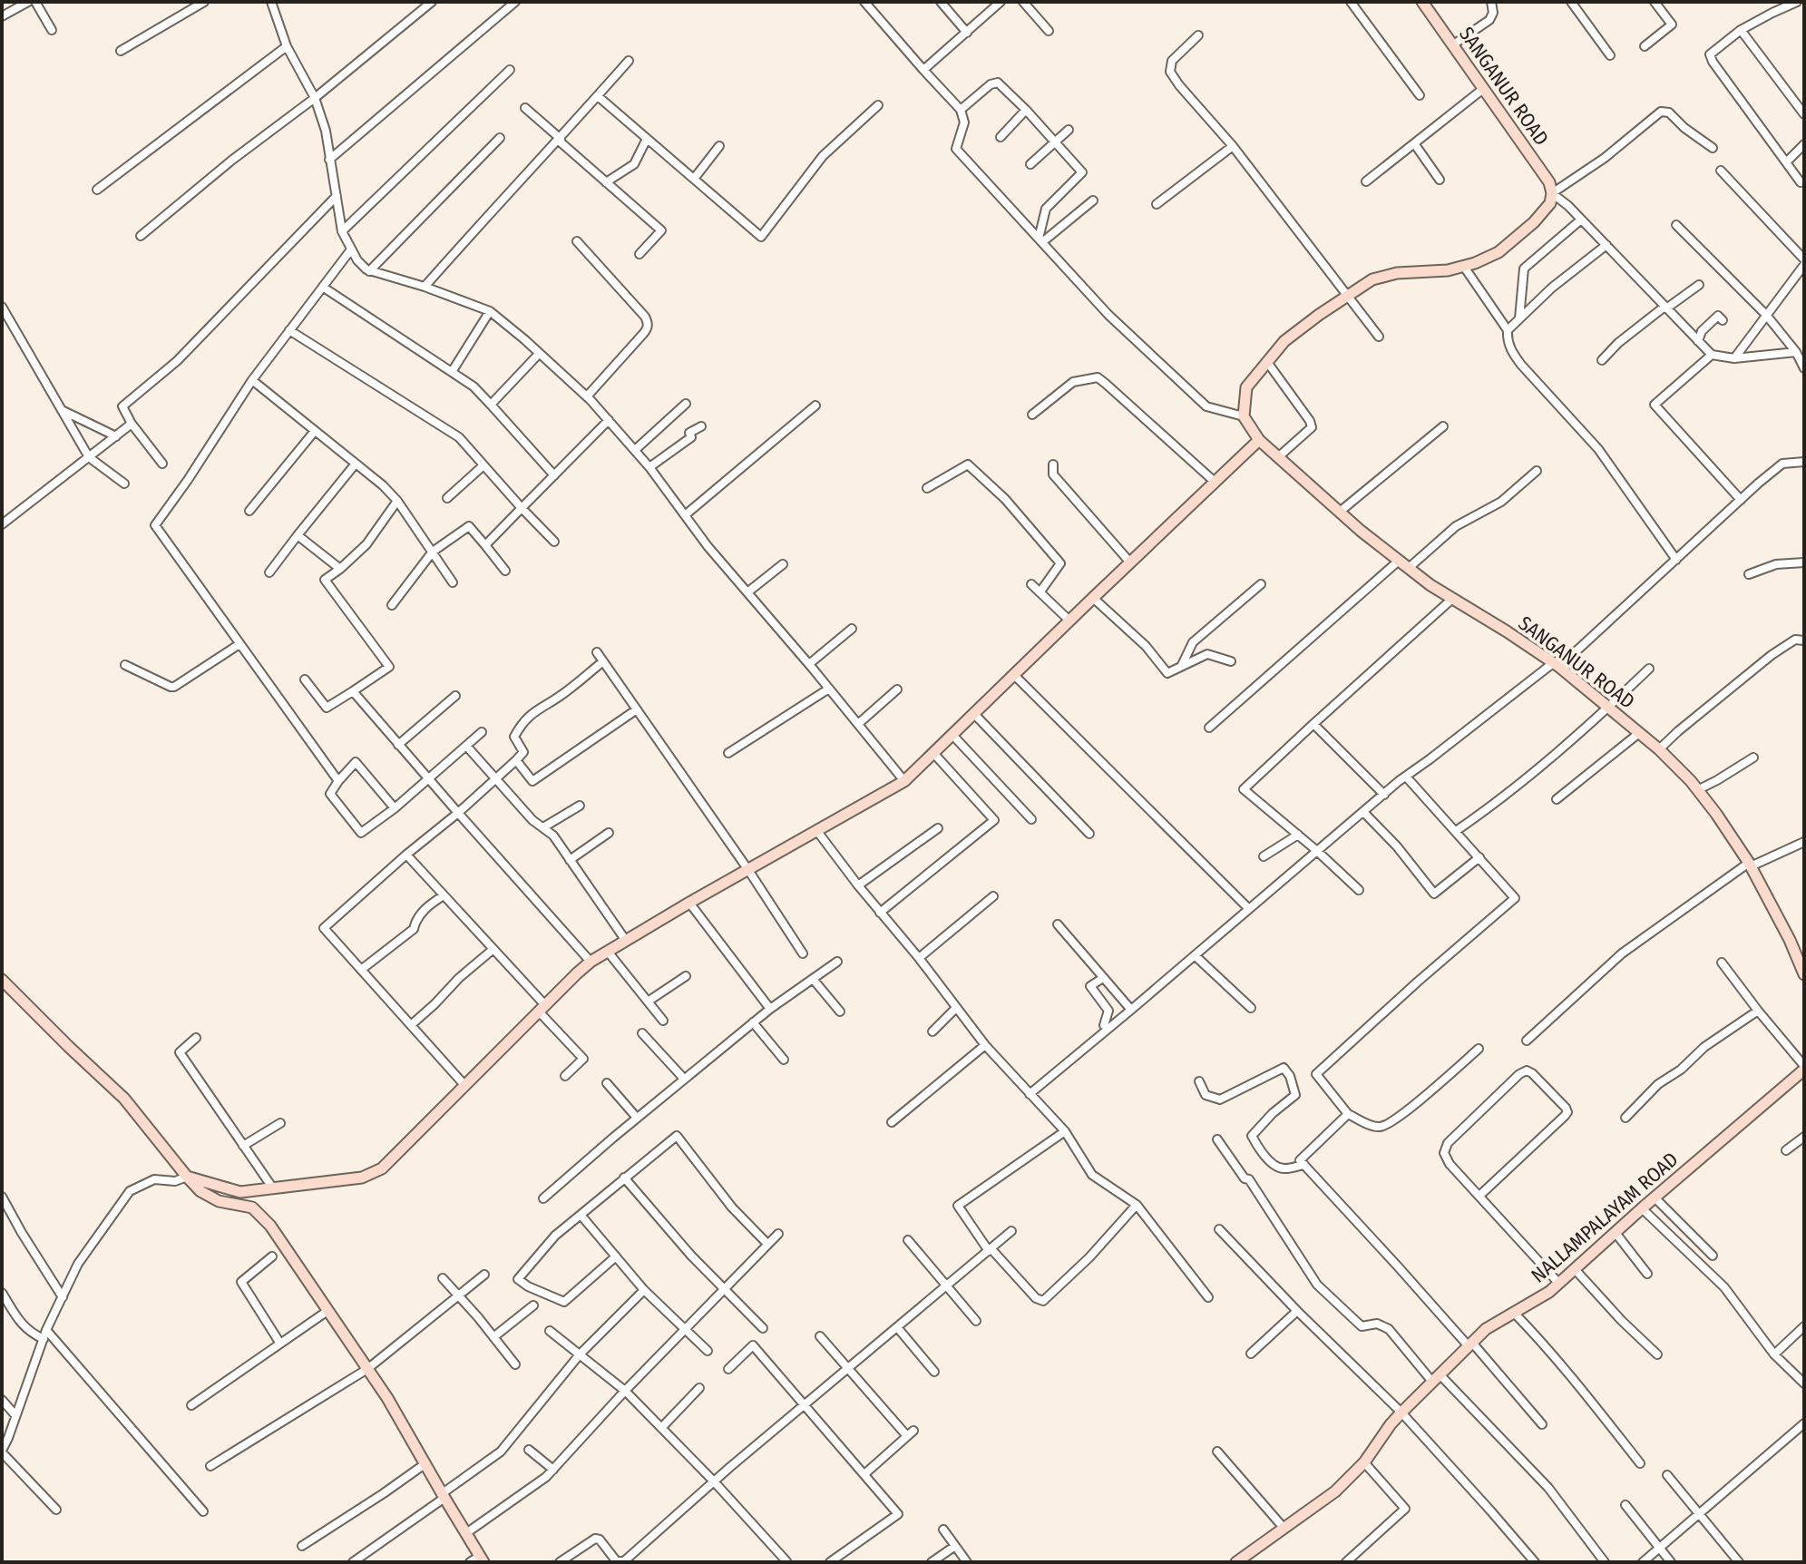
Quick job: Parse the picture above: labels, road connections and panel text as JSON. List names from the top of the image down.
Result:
{
  "streets": {
    "street": ["SANGANUR ROAD", "NALLAMPALAYAM ROAD"]
  }
}
